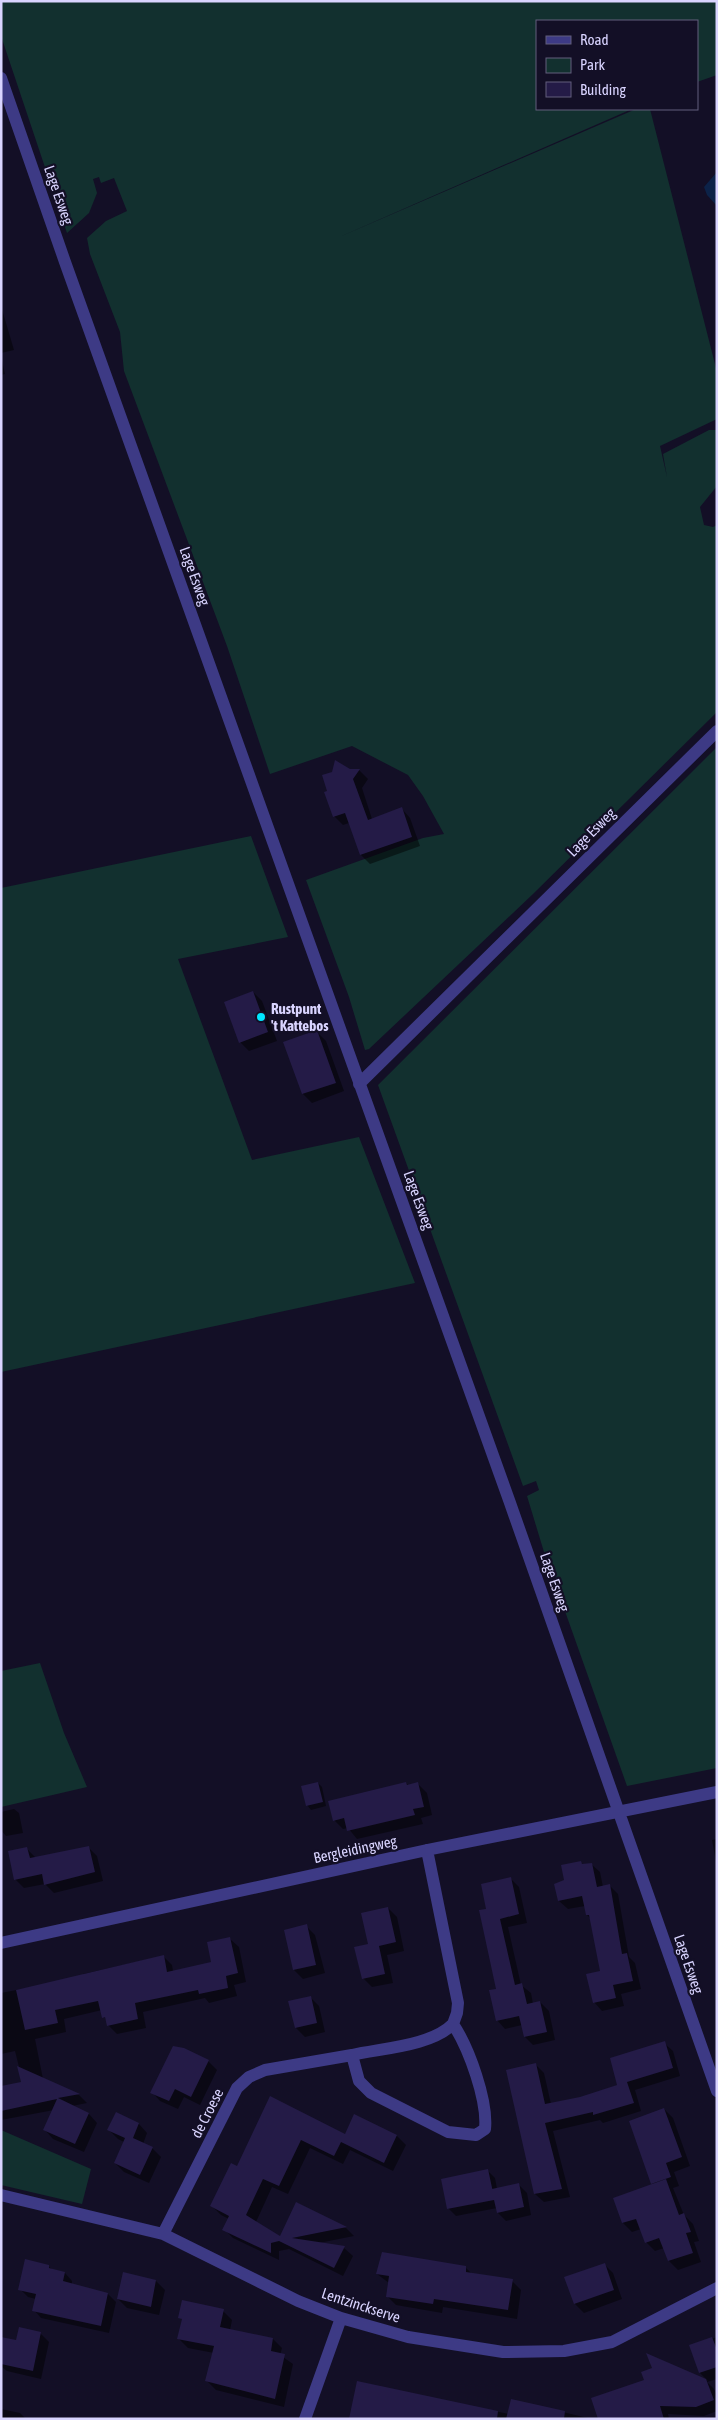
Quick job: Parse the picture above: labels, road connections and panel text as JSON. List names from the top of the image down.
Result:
{
  "streets": {
    "street": [
      "Lage Esweg",
      "Bergleidingweg",
      "de Croese",
      "Lentzinckserve"
    ]
  },
  "crossings": [
    ["Lage Esweg", "Bergleidingweg"],
    ["de Croese", "Lentzinckserve"]
  ],
  "places": ["Rustpunt 't Kattebos"],
  "legend": ["Road", "Park", "Building"]
}
